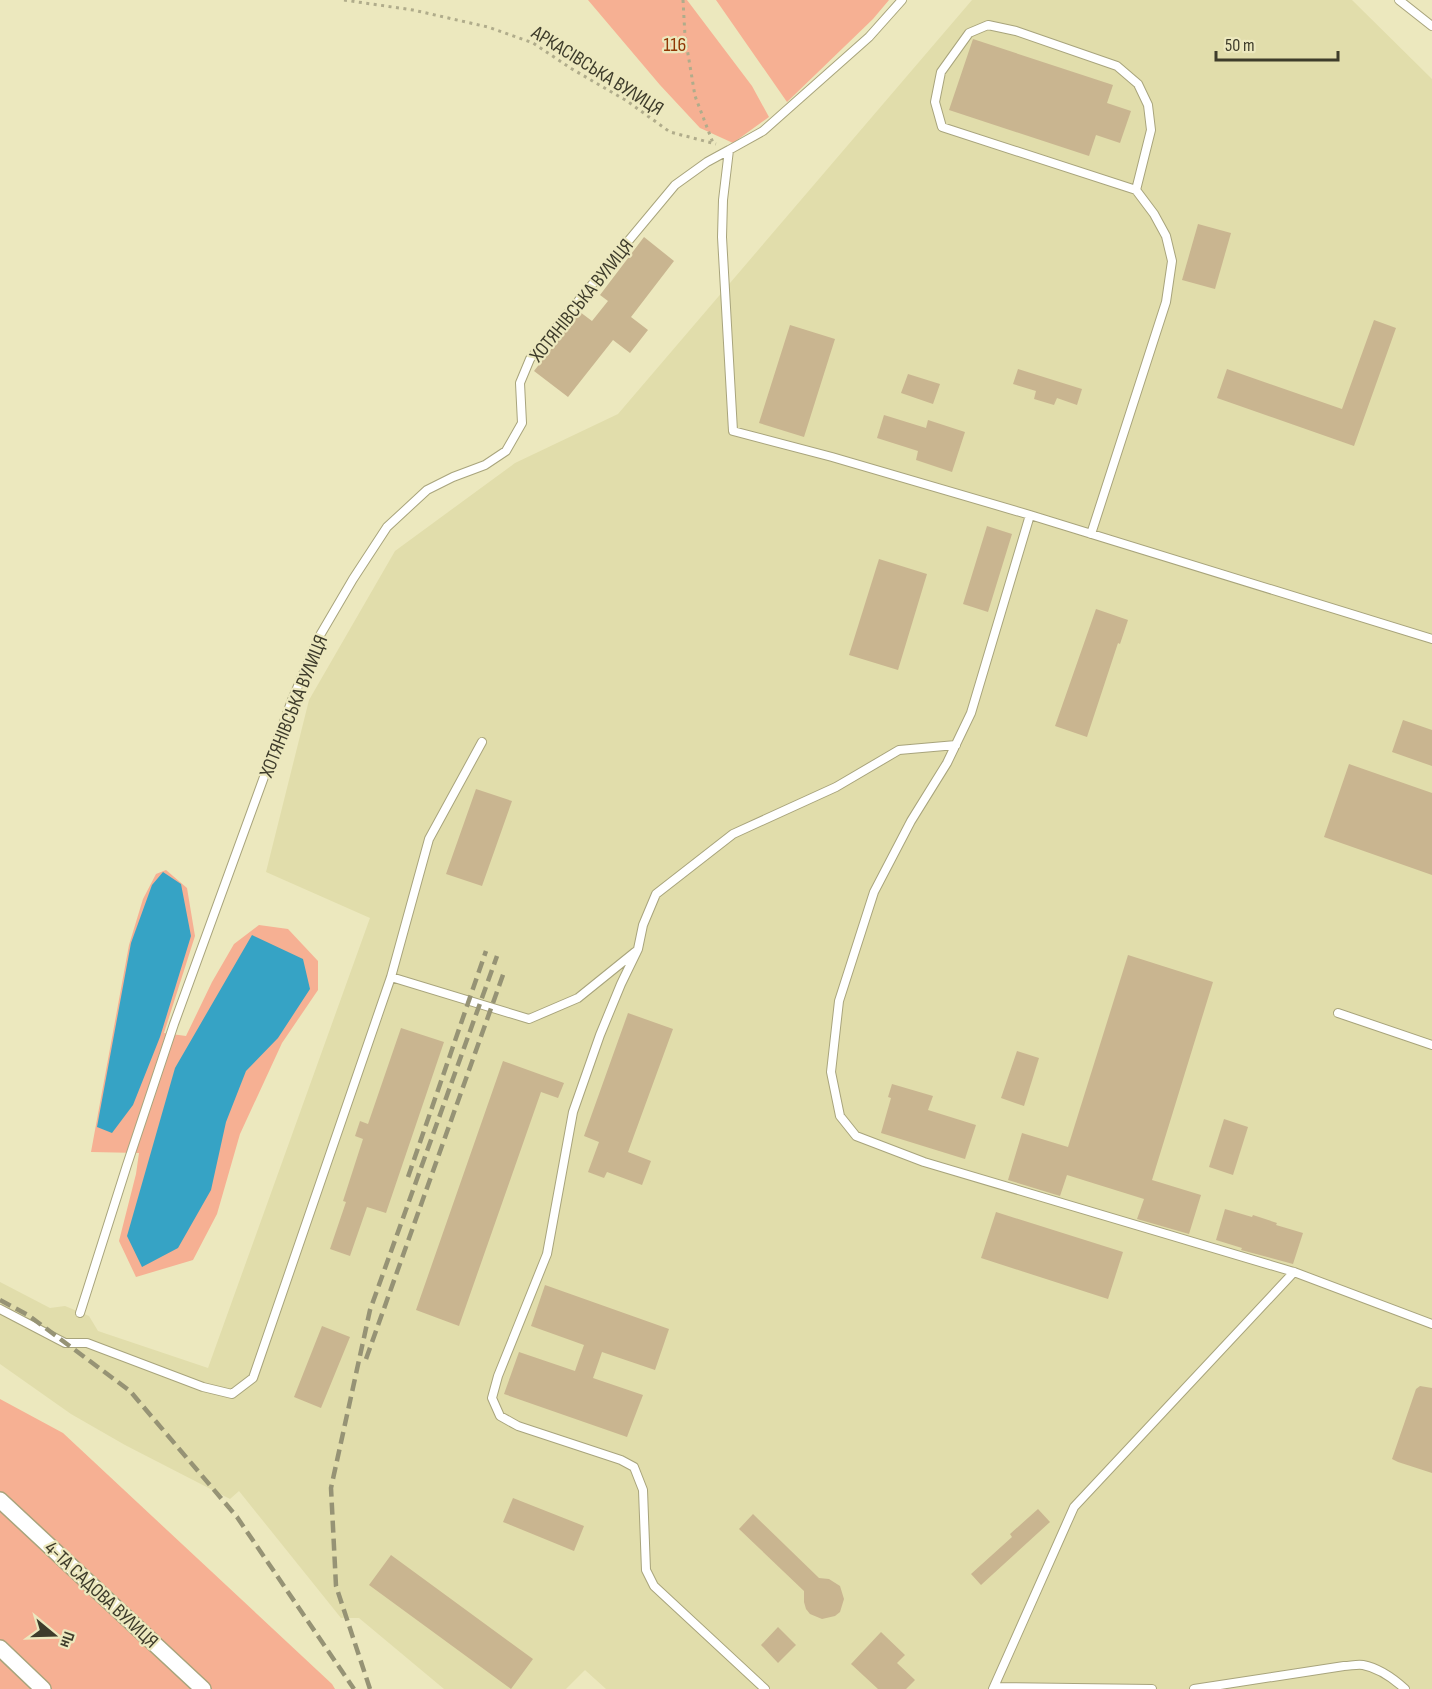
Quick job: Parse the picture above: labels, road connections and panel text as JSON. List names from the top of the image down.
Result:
{
  "streets": {
    "street": ["4-ТА САДОВА ВУЛИЦЯ"],
    "lane": ["ХОТЯНІВСЬКА ВУЛИЦЯ"],
    "path": ["АРКАСІВСЬКА ВУЛИЦЯ"]
  },
  "crossings": [
    ["АРКАСІВСЬКА ВУЛИЦЯ", "ХОТЯНІВСЬКА ВУЛИЦЯ"]
  ],
  "parks": ["116"],
  "scale_bar": "50 m",
  "north": "right"
}
